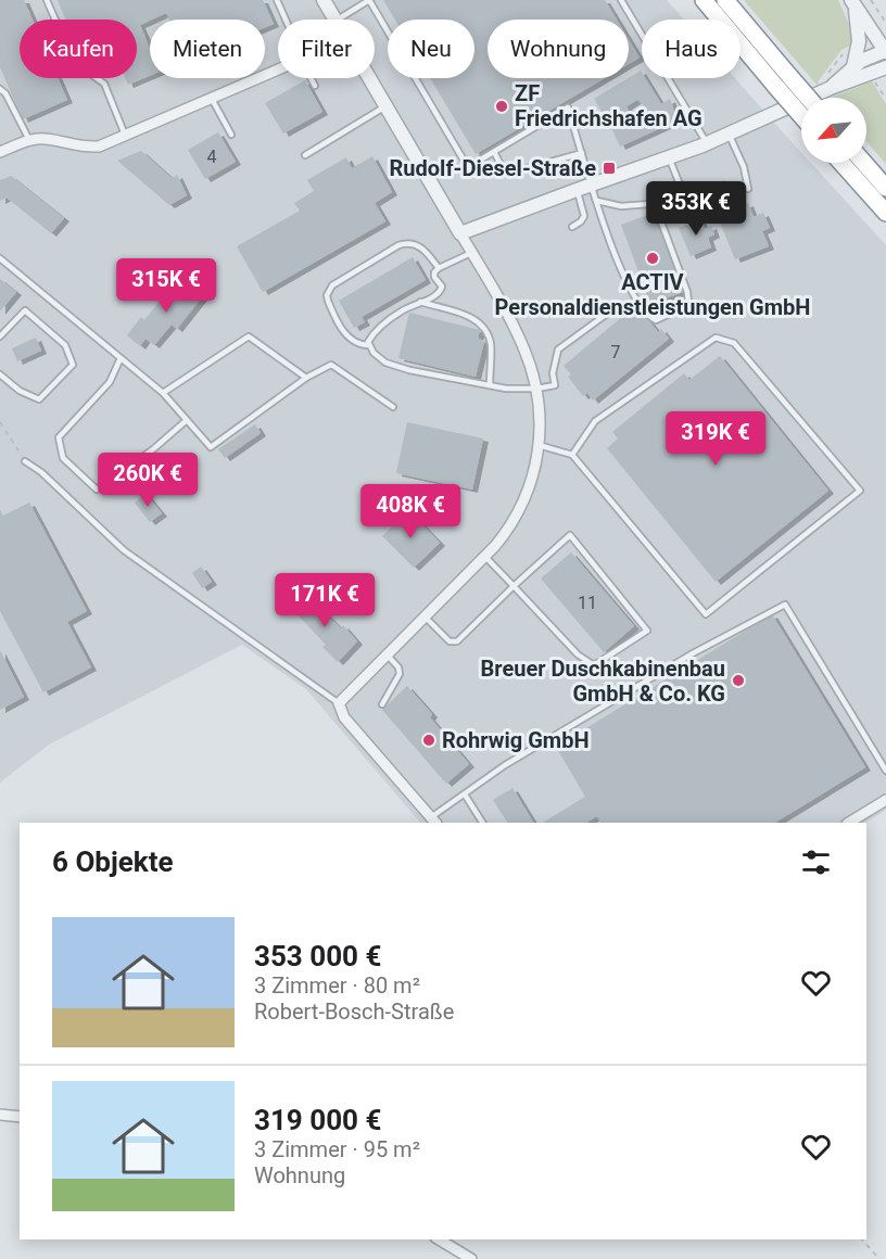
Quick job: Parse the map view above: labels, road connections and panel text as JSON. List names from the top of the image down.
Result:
{
  "places": {
    "other": [
      "ZF Friedrichshafen AG",
      "ACTIV Personaldienstleistungen GmbH",
      "Breuer Duschkabinenbau GmbH & Co. KG",
      "Rohrwig GmbH"
    ],
    "transit": ["Rudolf-Diesel-Straße"]
  },
  "house_numbers": ["4", "7", "11"],
  "north": "bottom left",
  "page": {
    "chip": [
      "Kaufen",
      "Mieten",
      "Filter",
      "Neu",
      "Wohnung",
      "Haus"
    ],
    "price": [
      "353K €",
      "315K €",
      "319K €",
      "260K €",
      "408K €",
      "171K €"
    ],
    "heading": "6 Objekte",
    "list": [
      {
        "name": "353 000 €",
        "note": "3 Zimmer · 80 m² · Robert-Bosch-Straße"
      },
      {
        "name": "319 000 €",
        "note": "3 Zimmer · 95 m² · Wohnung"
      }
    ]
  }
}
